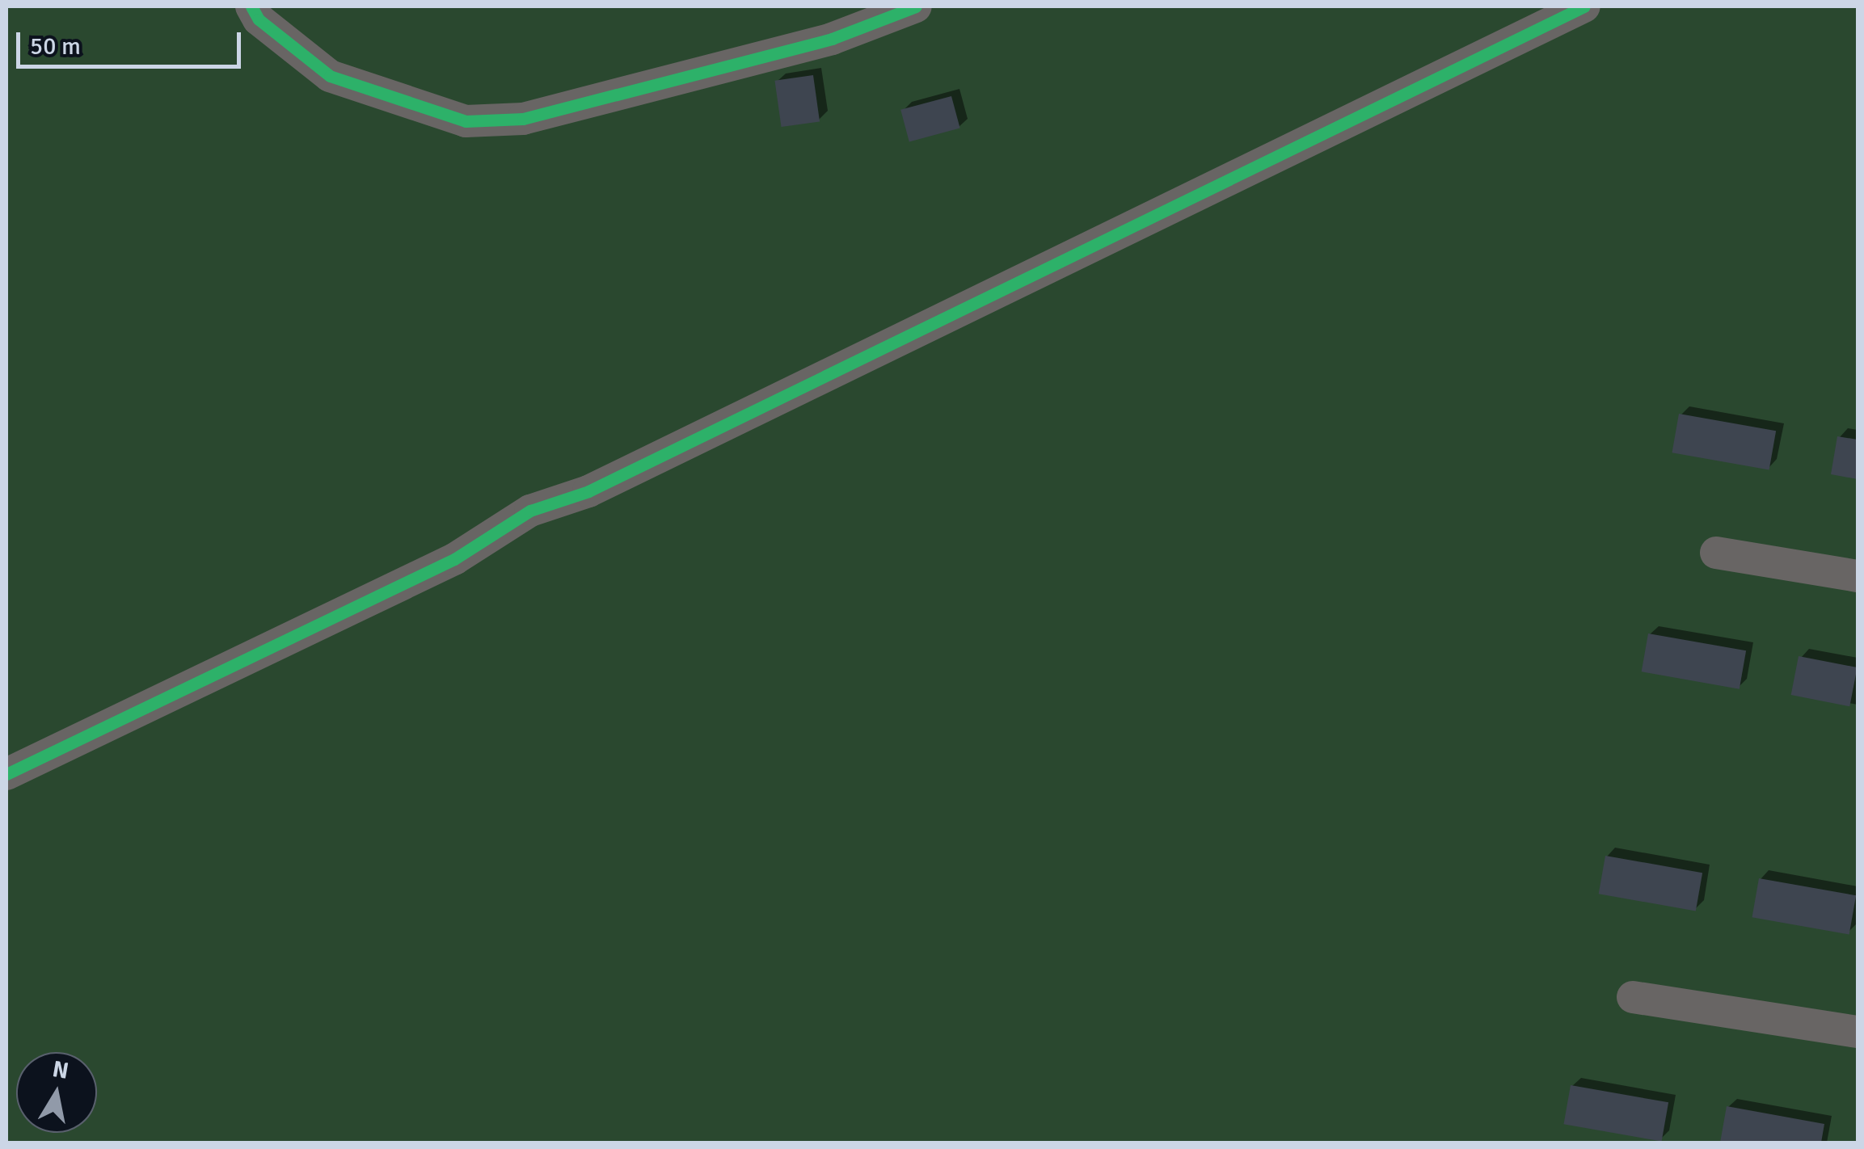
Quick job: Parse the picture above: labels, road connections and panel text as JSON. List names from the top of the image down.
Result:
{
  "scale_bar": "50 m",
  "north": "top"
}
